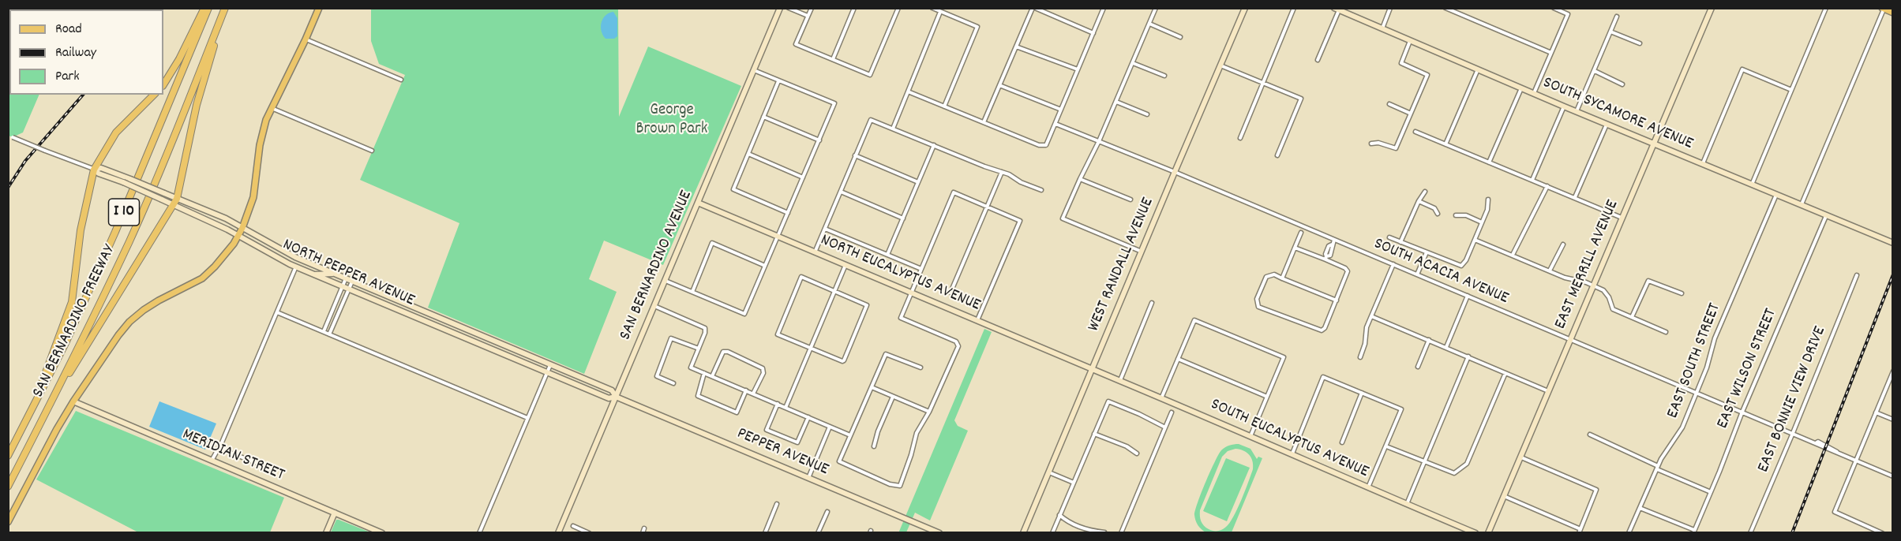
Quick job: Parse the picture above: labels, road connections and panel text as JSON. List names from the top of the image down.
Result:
{
  "streets": {
    "highway": ["I 10", "SAN BERNARDINO FREEWAY"],
    "street": [
      "SOUTH SYCAMORE AVENUE",
      "WEST RANDALL AVENUE",
      "EAST MERRILL AVENUE",
      "SAN BERNARDINO AVENUE",
      "SOUTH ACACIA AVENUE",
      "NORTH PEPPER AVENUE",
      "NORTH EUCALYPTUS AVENUE",
      "EAST SOUTH STREET",
      "EAST WILSON STREET",
      "EAST BONNIE VIEW DRIVE",
      "SOUTH EUCALYPTUS AVENUE",
      "PEPPER AVENUE",
      "MERIDIAN STREET"
    ]
  },
  "crossings": [
    ["SOUTH SYCAMORE AVENUE", "EAST MERRILL AVENUE"],
    ["SOUTH SYCAMORE AVENUE", "EAST SOUTH STREET"],
    ["SOUTH SYCAMORE AVENUE", "EAST WILSON STREET"],
    ["WEST RANDALL AVENUE", "SOUTH ACACIA AVENUE"],
    ["WEST RANDALL AVENUE", "NORTH EUCALYPTUS AVENUE"],
    ["WEST RANDALL AVENUE", "SOUTH EUCALYPTUS AVENUE"],
    ["EAST MERRILL AVENUE", "SOUTH ACACIA AVENUE"],
    ["SAN BERNARDINO AVENUE", "NORTH EUCALYPTUS AVENUE"],
    ["SAN BERNARDINO AVENUE", "PEPPER AVENUE"],
    ["SOUTH ACACIA AVENUE", "EAST SOUTH STREET"],
    ["SOUTH ACACIA AVENUE", "EAST WILSON STREET"],
    ["SOUTH ACACIA AVENUE", "EAST BONNIE VIEW DRIVE"],
    ["NORTH PEPPER AVENUE", "PEPPER AVENUE"],
    ["NORTH EUCALYPTUS AVENUE", "SOUTH EUCALYPTUS AVENUE"]
  ],
  "parks": ["George Brown Park"],
  "legend": ["Road", "Railway", "Park"]
}
